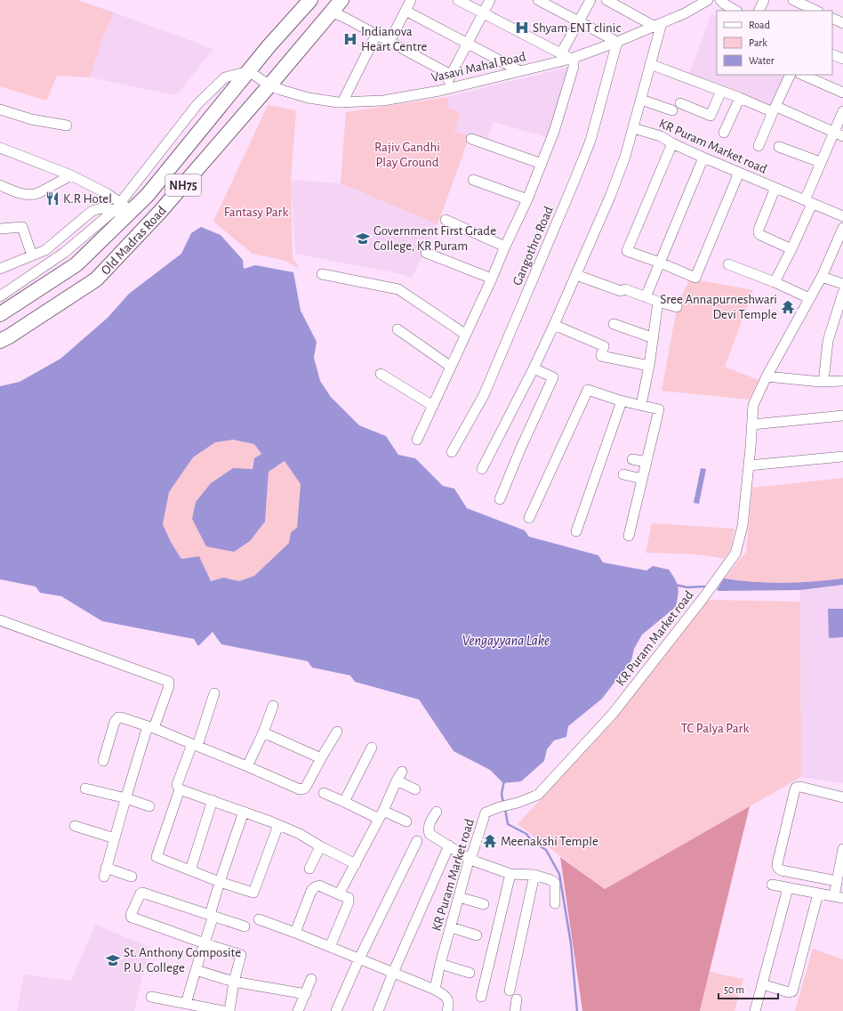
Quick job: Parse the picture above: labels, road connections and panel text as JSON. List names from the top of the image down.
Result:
{
  "streets": {
    "highway": ["NH75", "Old Madras Road"],
    "street": ["Vasavi Mahal Road", "KR Puram Market road", "Gangothro Road"]
  },
  "crossings": [
    ["Vasavi Mahal Road", "Old Madras Road"],
    ["Vasavi Mahal Road", "Gangothro Road"]
  ],
  "water": ["Vengayyana Lake"],
  "parks": ["Rajiv Gandhi Play Ground", "Fantasy Park", "TC Palya Park"],
  "places": {
    "hospital": ["Shyam ENT clinic", "Indianova Heart Centre"],
    "restaurant": ["K.R Hotel"],
    "school or university": ["Government First Grade College, KR Puram", "St. Anthony Composite P. U. College"],
    "temple": ["Sree Annapurneshwari Devi Temple", "Meenakshi Temple"]
  },
  "legend": ["Road", "Park", "Water"],
  "scale_bar": "50 m"
}
